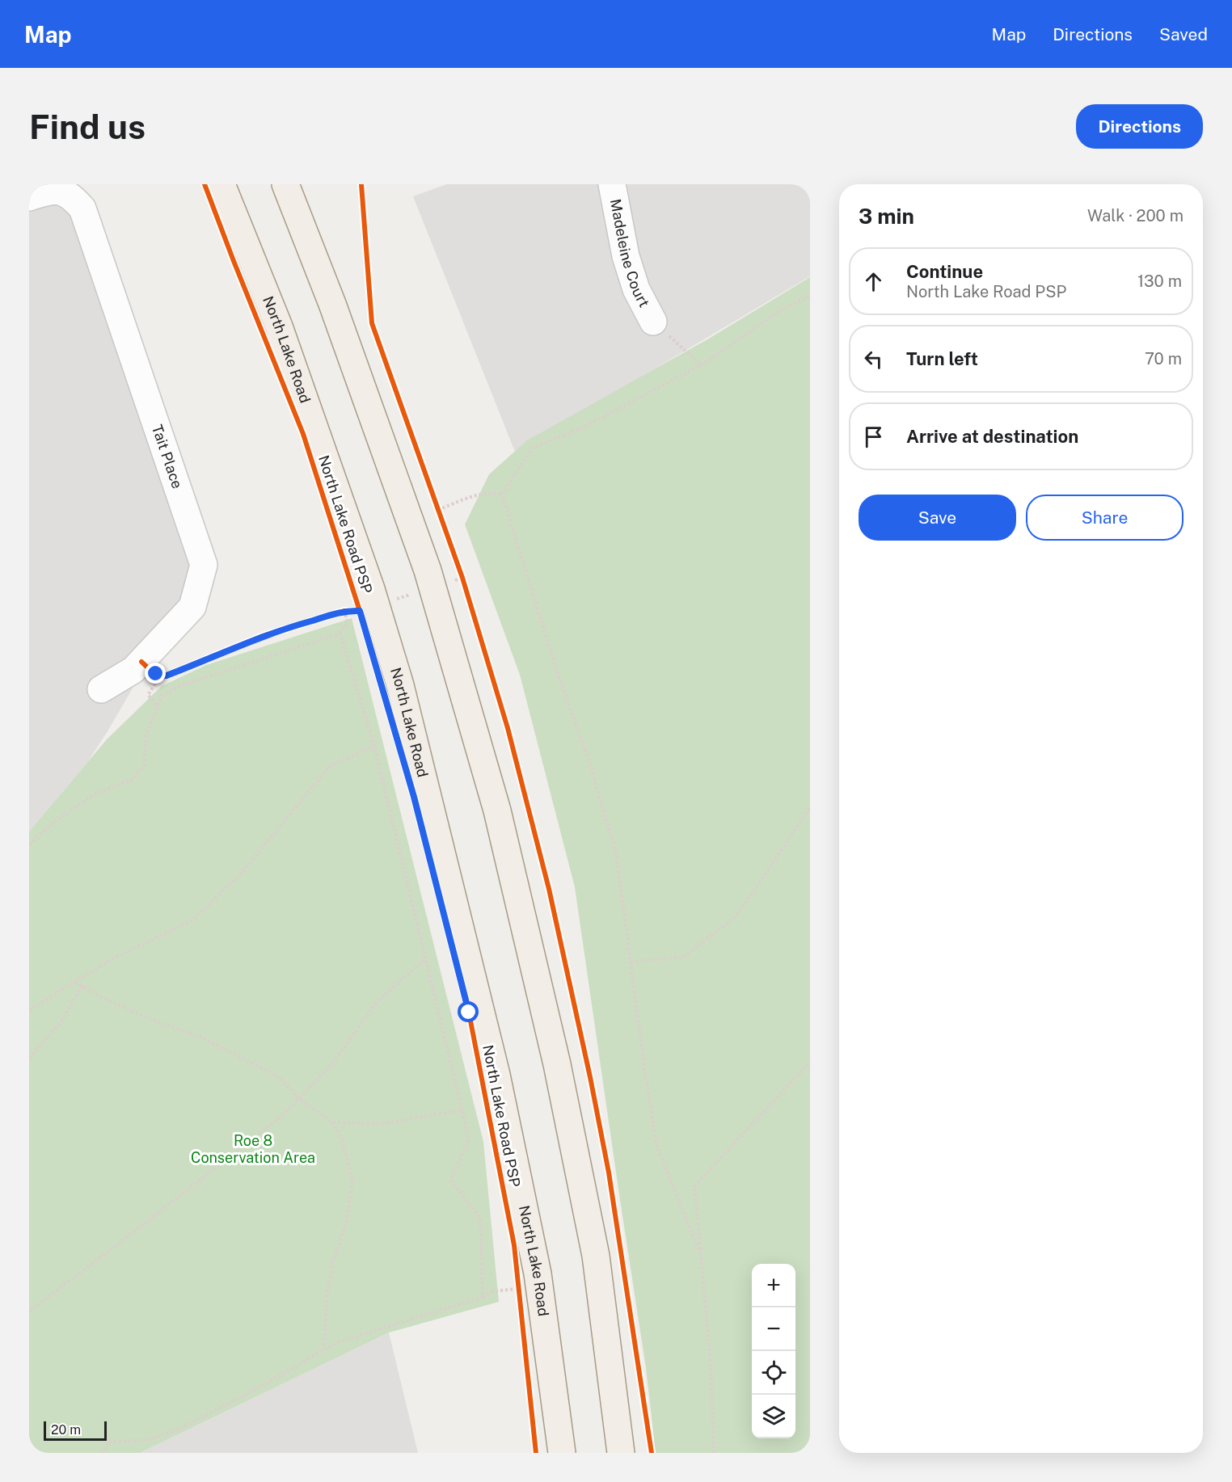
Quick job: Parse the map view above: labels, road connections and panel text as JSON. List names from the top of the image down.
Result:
{
  "streets": {
    "main road": ["North Lake Road"],
    "street": ["Madeleine Court", "Tait Place"],
    "cycle path": ["North Lake Road PSP"]
  },
  "parks": ["Roe 8 Conservation Area"],
  "scale_bar": "20 m",
  "page": {
    "header": "Map",
    "nav": ["Map", "Directions", "Saved"],
    "buttons": [
      "Directions",
      ["Save", "Share"]
    ],
    "title": "Find us",
    "heading": ["3 min", "Walk · 200 m"],
    "list": [
      ["Continue", "North Lake Road PSP", "130 m"],
      ["Turn left", "70 m"],
      "Arrive at destination"
    ],
    "map_buttons": ["+", "−"],
    "scale": "20 m"
  }
}
